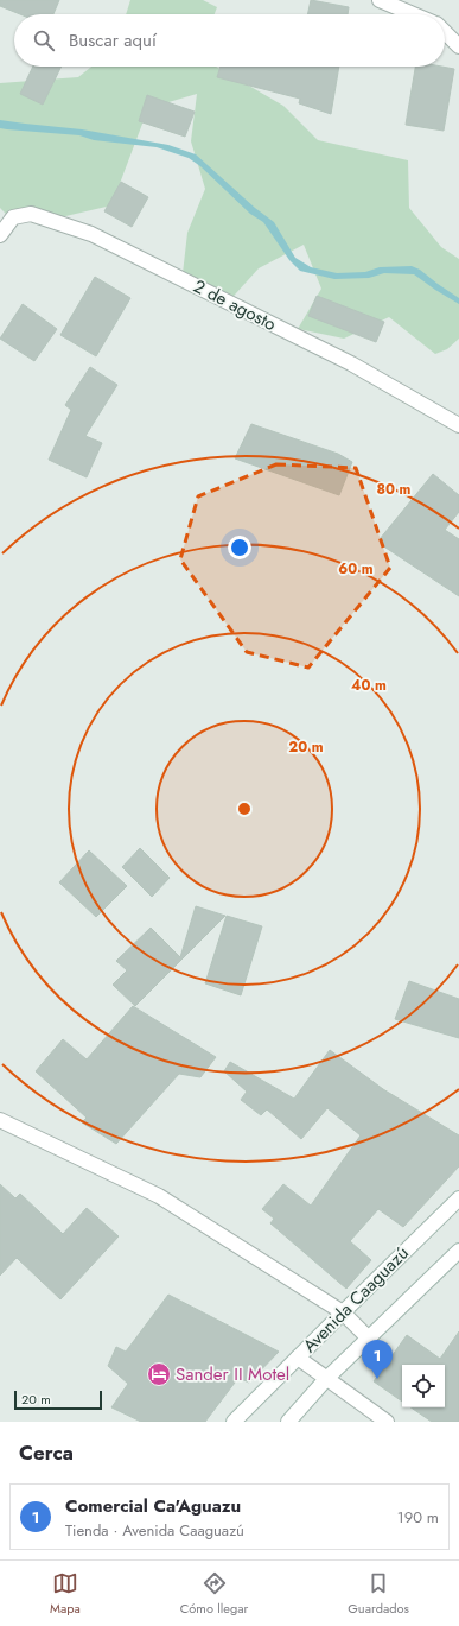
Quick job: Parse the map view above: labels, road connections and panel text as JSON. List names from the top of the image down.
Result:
{
  "streets": {
    "street": ["2 de agosto", "Avenida Caaguazú"]
  },
  "places": {
    "hotel": ["Sander II Motel"]
  },
  "scale_bar": "20 m",
  "page": {
    "search": "Buscar aquí",
    "pins": "1",
    "scale": "20 m",
    "heading": "Cerca",
    "list": [
      {
        "mark": "1",
        "name": "Comercial Ca'Aguazu",
        "note": "Tienda · Avenida Caaguazú",
        "value": "190 m"
      }
    ],
    "nav": ["Mapa", "Cómo llegar", "Guardados"]
  },
  "rings": [
    "80 m",
    "60 m",
    "40 m",
    "20 m"
  ]
}
